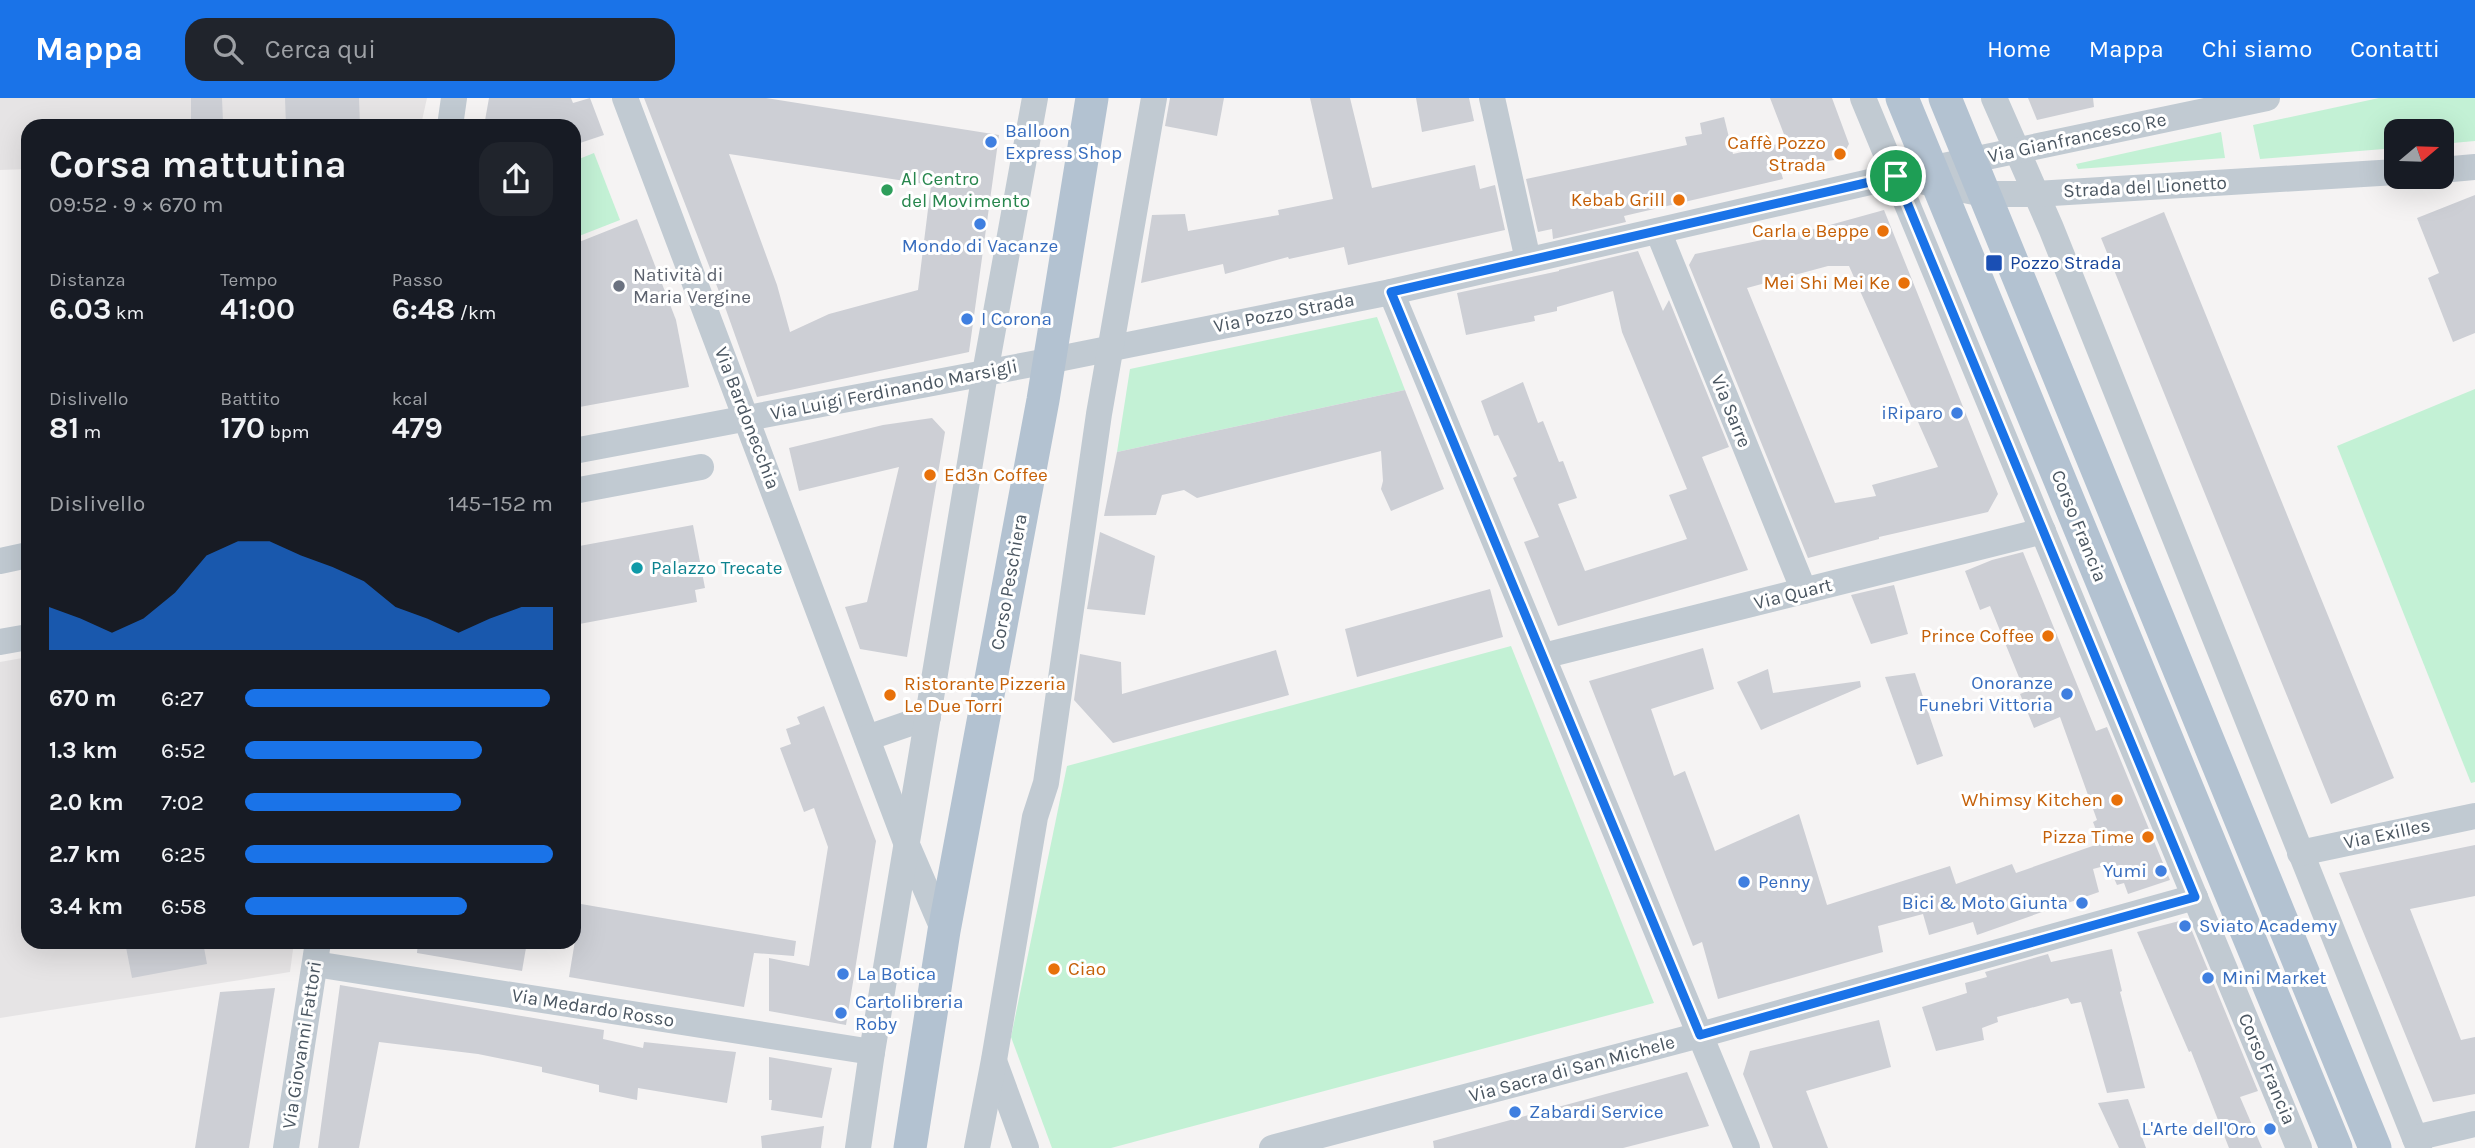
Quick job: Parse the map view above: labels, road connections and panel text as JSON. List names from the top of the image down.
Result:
{
  "streets": {
    "main road": ["Corso Francia", "Corso Peschiera"],
    "street": [
      "Via Gianfrancesco Re",
      "Strada del Lionetto",
      "Via Pozzo Strada",
      "Via Luigi Ferdinando Marsigli",
      "Via Sarre",
      "Via Bardonecchia",
      "Via Quart",
      "Via Exilles",
      "Via Medardo Rosso",
      "Via Giovanni Fattori",
      "Via Sacra di San Michele"
    ]
  },
  "crossings": [
    ["Via Gianfrancesco Re", "Via Pozzo Strada"],
    ["Via Gianfrancesco Re", "Corso Francia"],
    ["Strada del Lionetto", "Via Pozzo Strada"],
    ["Strada del Lionetto", "Corso Francia"],
    ["Via Pozzo Strada", "Via Luigi Ferdinando Marsigli"],
    ["Via Pozzo Strada", "Via Sarre"],
    ["Via Pozzo Strada", "Corso Francia"],
    ["Via Pozzo Strada", "Corso Peschiera"],
    ["Via Luigi Ferdinando Marsigli", "Via Bardonecchia"],
    ["Via Luigi Ferdinando Marsigli", "Corso Peschiera"],
    ["Via Sarre", "Via Quart"],
    ["Via Bardonecchia", "Corso Peschiera"],
    ["Corso Francia", "Via Quart"],
    ["Corso Francia", "Via Sacra di San Michele"],
    ["Via Medardo Rosso", "Via Giovanni Fattori"]
  ],
  "places": {
    "other": [
      "Balloon Express Shop",
      "Caffè Pozzo Strada",
      "Al Centro del Movimento",
      "Kebab Grill",
      "Mondo di Vacanze",
      "Carla e Beppe",
      "Mei Shi Mei Ke",
      "Natività di Maria Vergine",
      "I Corona",
      "iRiparo",
      "Ed3n Coffee",
      "Palazzo Trecate",
      "Prince Coffee",
      "Onoranze Funebri Vittoria",
      "Ristorante Pizzeria Le Due Torri",
      "Whimsy Kitchen",
      "Pizza Time",
      "Yumi",
      "Penny",
      "Bici & Moto Giunta",
      "Sviato Academy",
      "Ciao",
      "La Botica",
      "Mini Market",
      "Cartolibreria Roby",
      "Zabardi Service",
      "L'Arte dell'Oro"
    ],
    "transit": ["Pozzo Strada"]
  },
  "north": "right",
  "page": {
    "header": "Mappa",
    "search": "Cerca qui",
    "nav": [
      "Home",
      "Mappa",
      "Chi siamo",
      "Contatti"
    ],
    "heading": ["Corsa mattutina", "09:52 · 9 × 670 m"],
    "stats": [
      ["Distanza", "6.03 km"],
      ["Tempo", "41:00"],
      ["Passo", "6:48 /km"],
      ["Dislivello", "81 m"],
      ["Battito", "170 bpm"],
      ["kcal", "479"]
    ],
    "chart": ["Dislivello", "145–152 m"],
    "list": [
      {
        "name": "670 m",
        "note": "6:27"
      },
      {
        "name": "1.3 km",
        "note": "6:52"
      },
      {
        "name": "2.0 km",
        "note": "7:02"
      },
      {
        "name": "2.7 km",
        "note": "6:25"
      },
      {
        "name": "3.4 km",
        "note": "6:58"
      }
    ]
  }
}
